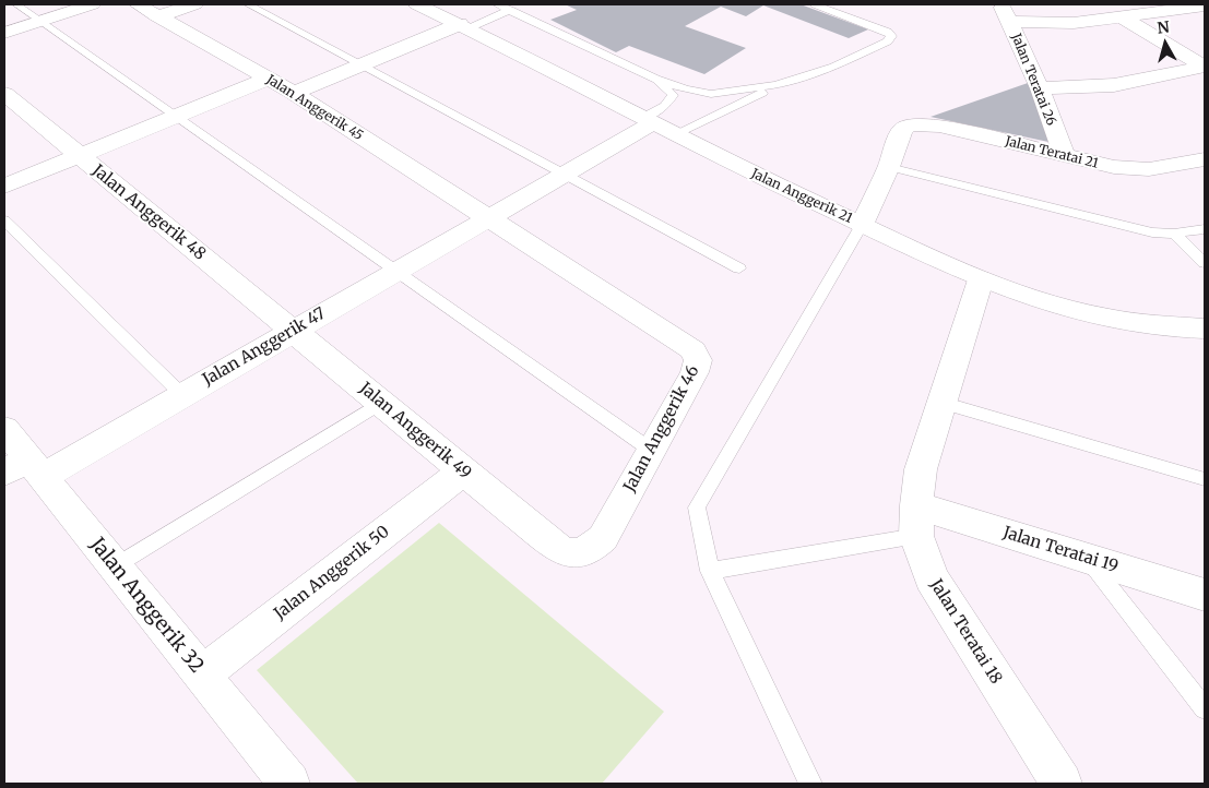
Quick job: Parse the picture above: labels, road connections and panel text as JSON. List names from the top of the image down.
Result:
{
  "streets": {
    "street": [
      "Jalan Teratai 26",
      "Jalan Anggerik 45",
      "Jalan Teratai 21",
      "Jalan Anggerik 21",
      "Jalan Anggerik 48",
      "Jalan Anggerik 47",
      "Jalan Anggerik 46",
      "Jalan Anggerik 49",
      "Jalan Teratai 19",
      "Jalan Anggerik 50",
      "Jalan Anggerik 32",
      "Jalan Teratai 18"
    ]
  },
  "crossings": [
    ["Jalan Teratai 26", "Jalan Teratai 21"],
    ["Jalan Anggerik 45", "Jalan Anggerik 47"],
    ["Jalan Anggerik 45", "Jalan Anggerik 46"],
    ["Jalan Anggerik 21", "Jalan Anggerik 47"],
    ["Jalan Anggerik 21", "Jalan Teratai 18"],
    ["Jalan Anggerik 48", "Jalan Anggerik 47"],
    ["Jalan Anggerik 48", "Jalan Anggerik 49"],
    ["Jalan Anggerik 47", "Jalan Anggerik 46"],
    ["Jalan Anggerik 47", "Jalan Anggerik 49"],
    ["Jalan Anggerik 47", "Jalan Anggerik 32"],
    ["Jalan Anggerik 46", "Jalan Anggerik 49"],
    ["Jalan Anggerik 49", "Jalan Anggerik 50"],
    ["Jalan Teratai 19", "Jalan Teratai 18"],
    ["Jalan Anggerik 50", "Jalan Anggerik 32"]
  ],
  "north": "top"
}
